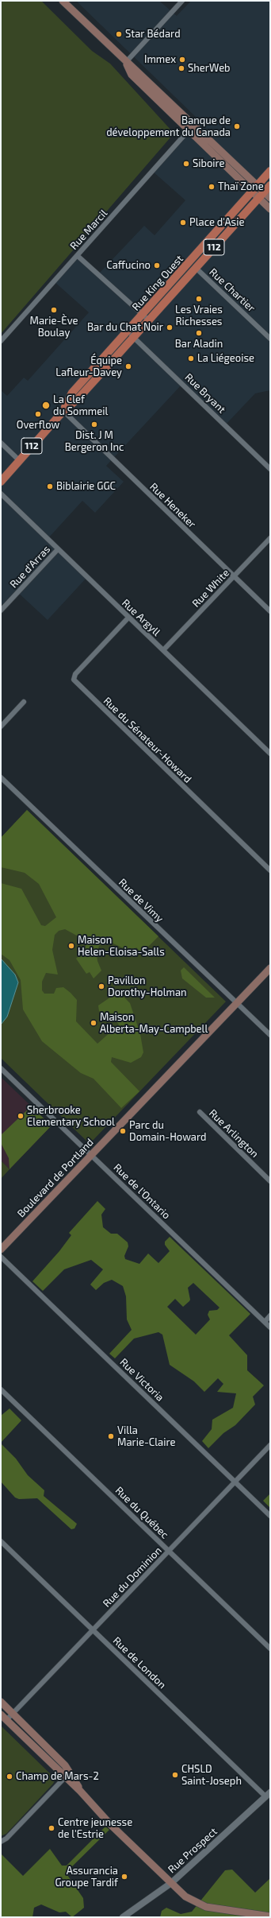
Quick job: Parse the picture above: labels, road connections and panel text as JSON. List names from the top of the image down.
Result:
{
  "streets": {
    "main road": ["112", "Rue King Ouest", "Boulevard de Portland"],
    "street": [
      "Rue Marcil",
      "Rue Chartier",
      "Rue Bryant",
      "Rue Heneker",
      "Rue d'Arras",
      "Rue White",
      "Rue Argyll",
      "Rue du Sénateur-Howard",
      "Rue de Vimy",
      "Rue Arlington",
      "Rue de l'Ontario",
      "Rue Victoria",
      "Rue du Québec",
      "Rue du Dominion",
      "Rue de London",
      "Rue Prospect"
    ]
  },
  "crossings": [
    ["Rue King Ouest", "Rue Chartier"],
    ["Rue King Ouest", "Rue Bryant"],
    ["Rue King Ouest", "Rue Heneker"],
    ["Rue Heneker", "Rue White"],
    ["Rue d'Arras", "Rue Argyll"],
    ["Rue White", "Rue Argyll"],
    ["Rue Argyll", "Rue du Sénateur-Howard"],
    ["Rue de Vimy", "Boulevard de Portland"],
    ["Boulevard de Portland", "Rue de l'Ontario"],
    ["Rue Victoria", "Rue du Dominion"],
    ["Rue du Québec", "Rue du Dominion"],
    ["Rue du Dominion", "Rue de London"],
    ["Rue de London", "Rue Prospect"]
  ],
  "places": [
    "Star Bédard",
    "Immex",
    "SherWeb",
    "Banque de développement du Canada",
    "Siboire",
    "Thaï Zone",
    "Place d'Asie",
    "Caffucino",
    "Les Vraies Richesses",
    "Marie-Ève Boulay",
    "Bar du Chat Noir",
    "Bar Aladin",
    "La Liégeoise",
    "Équipe Lafleur-Davey",
    "La Clef du Sommeil",
    "Overflow",
    "Dist. J M Bergeron Inc",
    "Biblairie GGC",
    "Maison Helen-Eloisa-Salls",
    "Pavillon Dorothy-Holman",
    "Maison Alberta-May-Campbell",
    "Sherbrooke Elementary School",
    "Parc du Domain-Howard",
    "Villa Marie-Claire",
    "CHSLD Saint-Joseph",
    "Champ de Mars-2",
    "Centre jeunesse de l'Estrie",
    "Assurancia Groupe Tardif"
  ]
}
